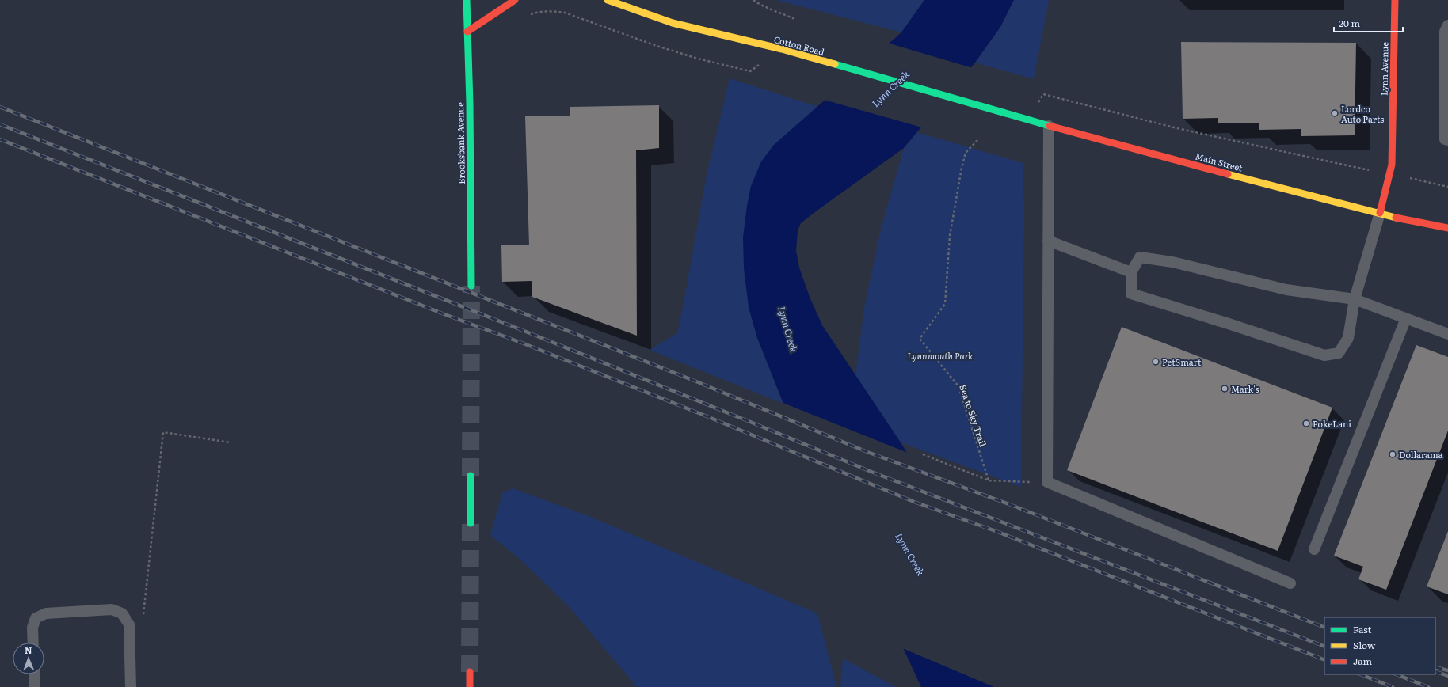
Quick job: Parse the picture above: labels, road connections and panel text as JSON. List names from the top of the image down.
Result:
{
  "streets": {
    "main road": [
      "Cotton Road",
      "Lynn Avenue",
      "Brooksbank Avenue",
      "Main Street"
    ],
    "path": ["Sea to Sky Trail"]
  },
  "crossings": [
    ["Cotton Road", "Main Street"],
    ["Lynn Avenue", "Main Street"]
  ],
  "water": ["Lynn Creek"],
  "parks": ["Lynnmouth Park"],
  "places": [
    "Lordco Auto Parts",
    "PetSmart",
    "Mark's",
    "PokeLani",
    "Dollarama"
  ],
  "legend": ["Fast", "Slow", "Jam"],
  "scale_bar": "20 m",
  "north": "top"
}
